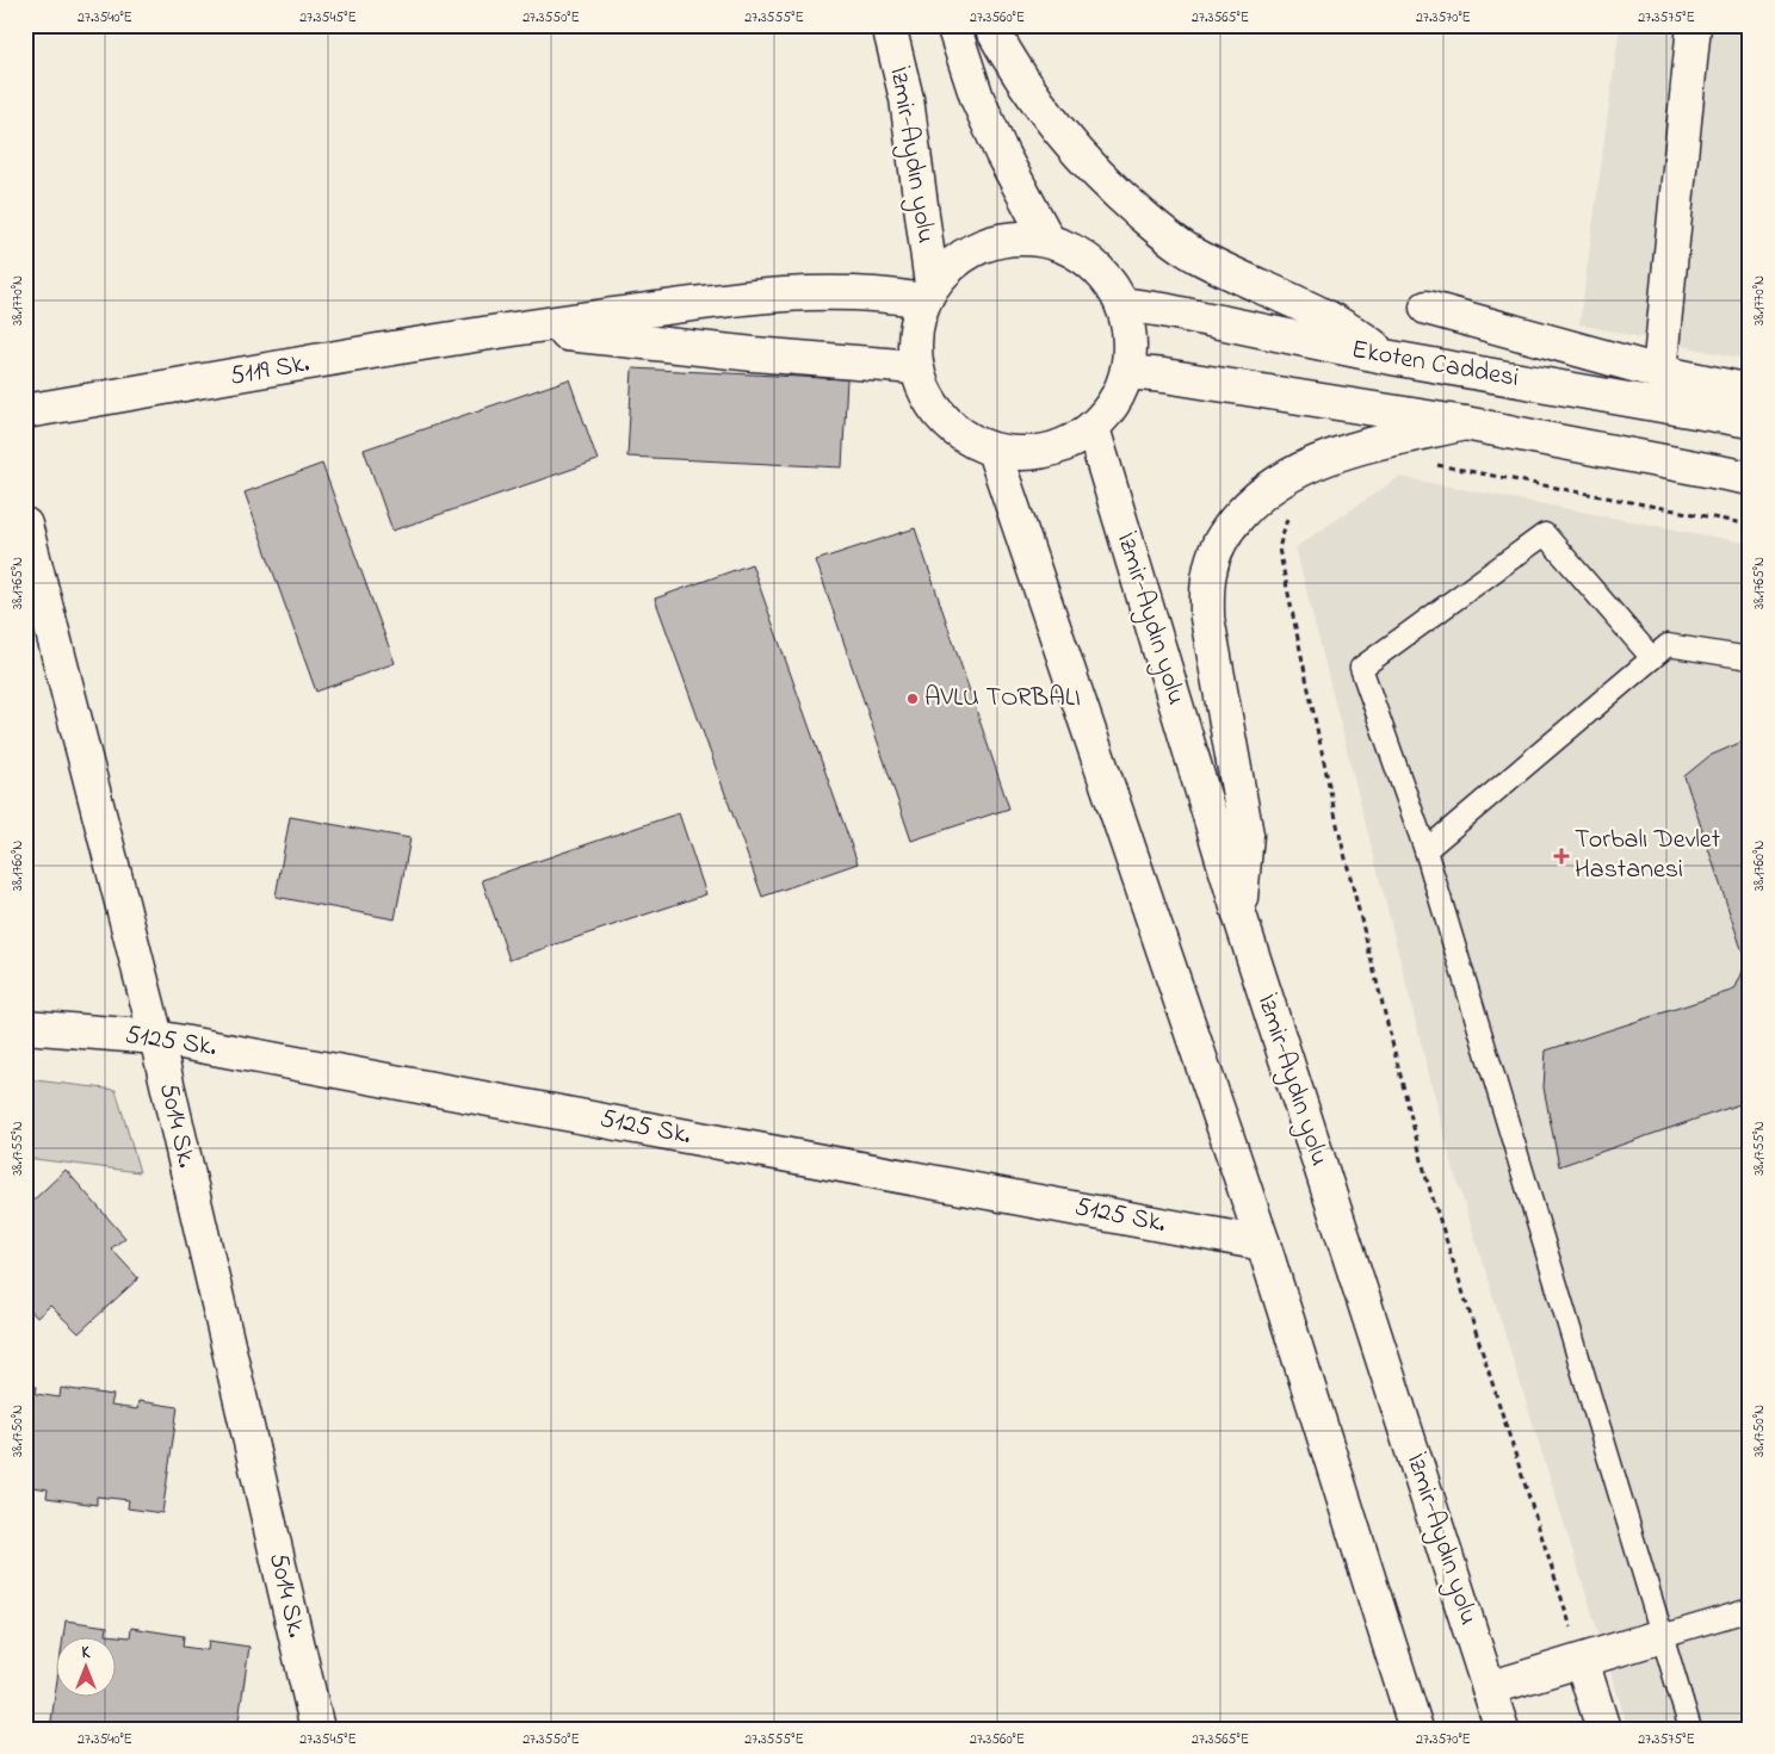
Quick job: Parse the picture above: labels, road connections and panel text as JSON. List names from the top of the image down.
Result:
{
  "streets": {
    "main road": [
      "İzmir-Aydın yolu",
      "Ekoten Caddesi",
      "5119 Sk.",
      "5125 Sk.",
      "5014 Sk."
    ]
  },
  "crossings": [
    ["5125 Sk.", "5014 Sk."]
  ],
  "places": {
    "other": ["AVLU TORBALI"],
    "health": ["Torbalı Devlet Hastanesi"]
  },
  "north": "top",
  "coordinates": [
    "27.3540°E",
    "27.3545°E",
    "27.3550°E",
    "27.3555°E",
    "27.3560°E",
    "27.3565°E",
    "27.3570°E",
    "27.3575°E",
    "38.1770°N",
    "38.1765°N",
    "38.1760°N",
    "38.1755°N",
    "38.1750°N"
  ]
}
